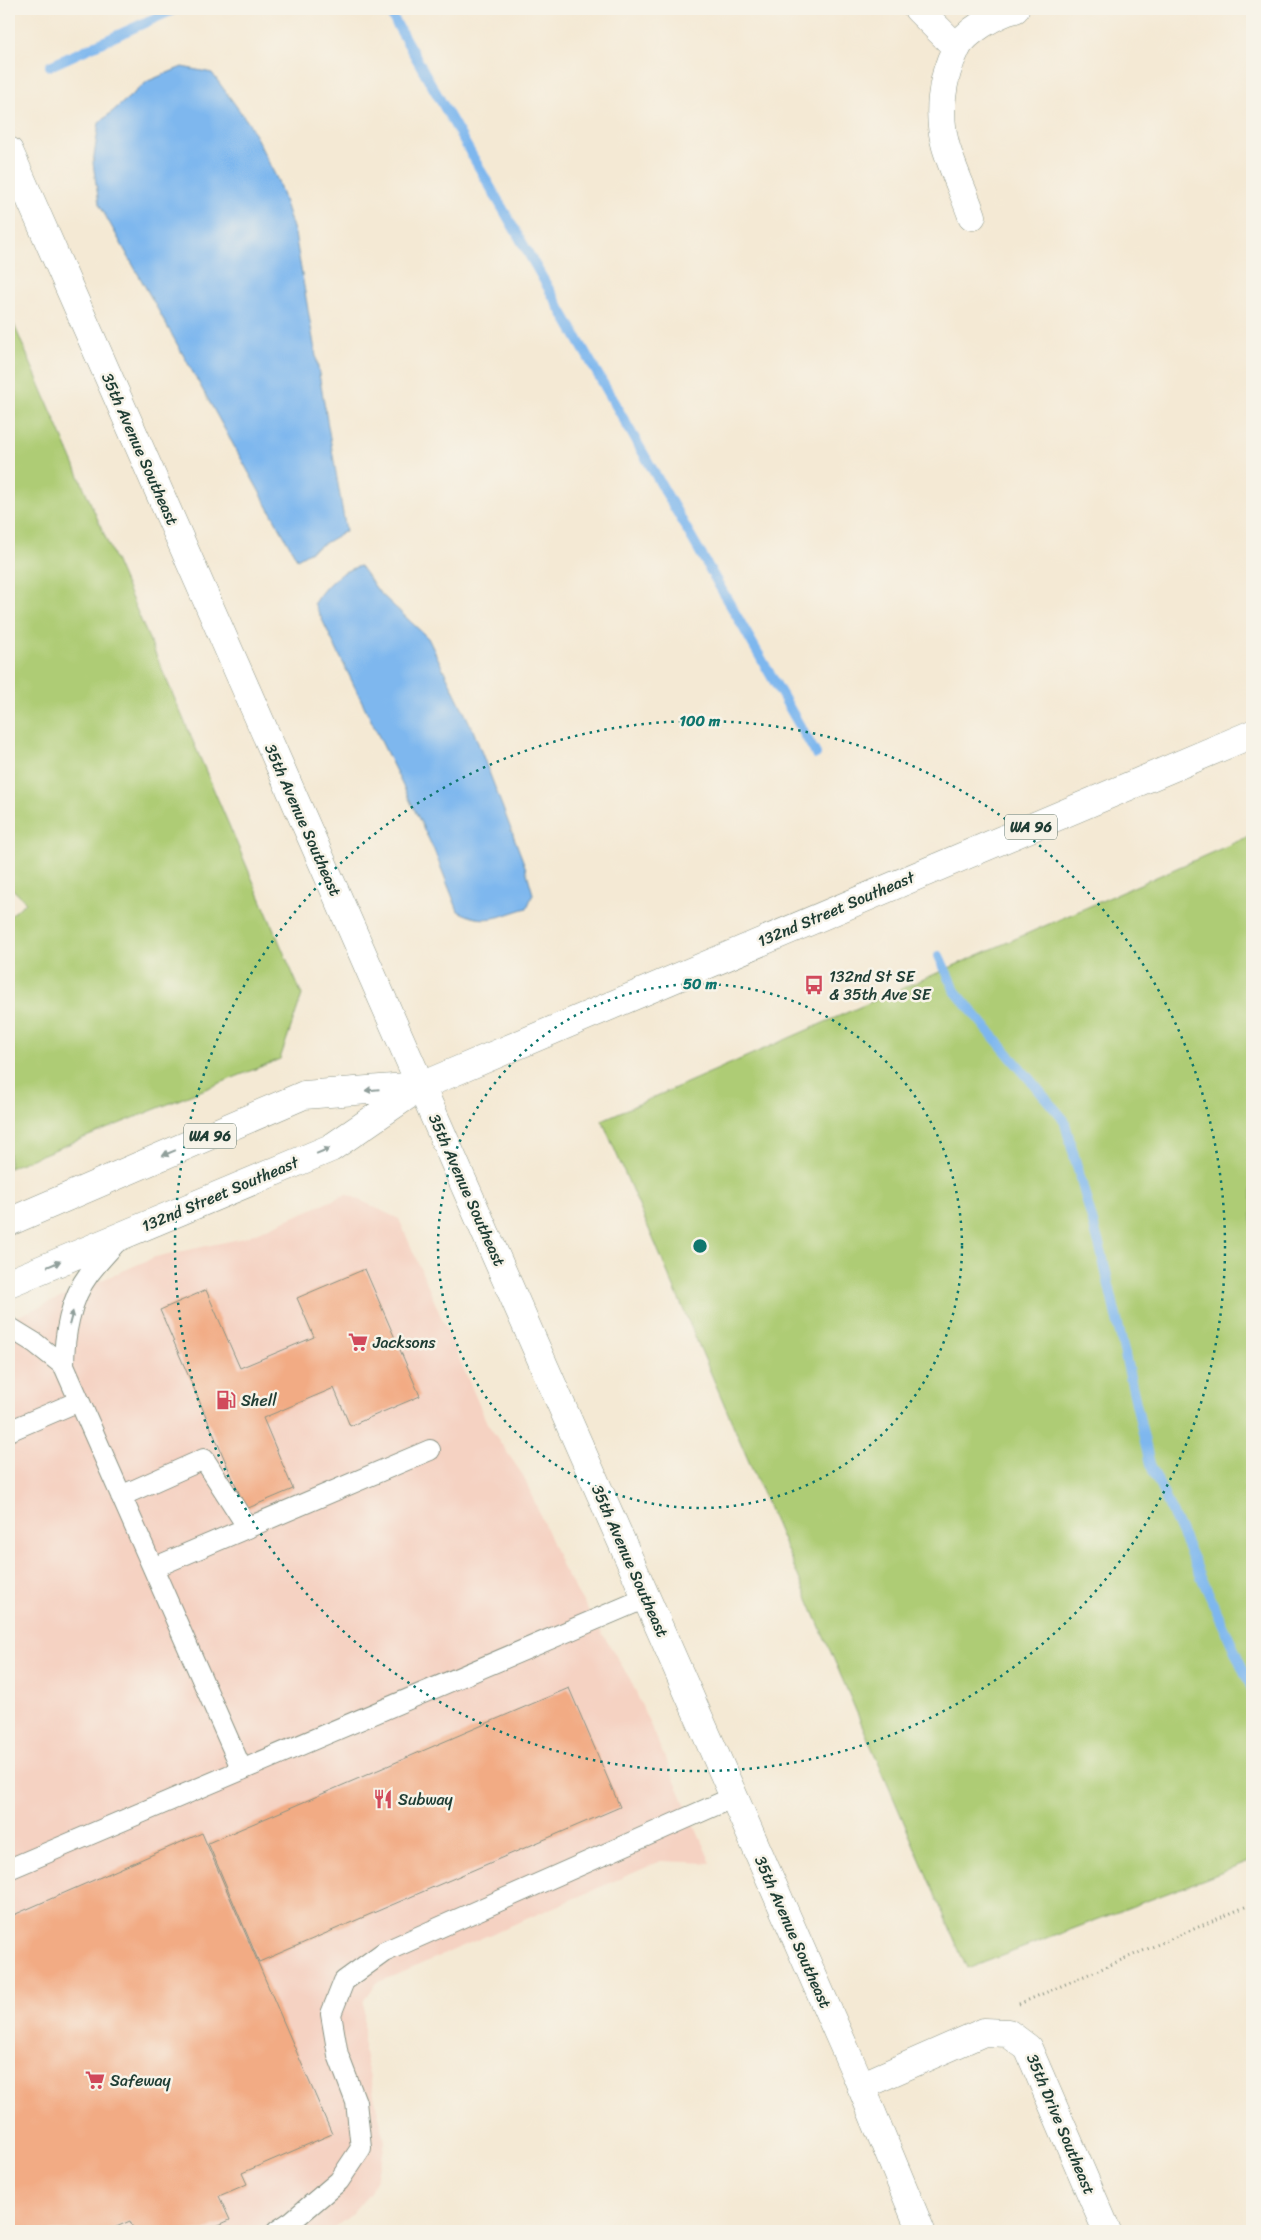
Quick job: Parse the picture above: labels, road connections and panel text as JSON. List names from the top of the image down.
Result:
{
  "streets": {
    "street": [
      "35th Avenue Southeast",
      "WA 96",
      "132nd Street Southeast",
      "35th Drive Southeast"
    ]
  },
  "crossings": [
    ["35th Avenue Southeast", "132nd Street Southeast"],
    ["35th Avenue Southeast", "35th Drive Southeast"]
  ],
  "places": {
    "bus stop": ["132nd St SE & 35th Ave SE"],
    "supermarket": ["Jacksons", "Safeway"],
    "fuel station": ["Shell"],
    "restaurant": ["Subway"]
  },
  "rings": ["100 m", "50 m"]
}
